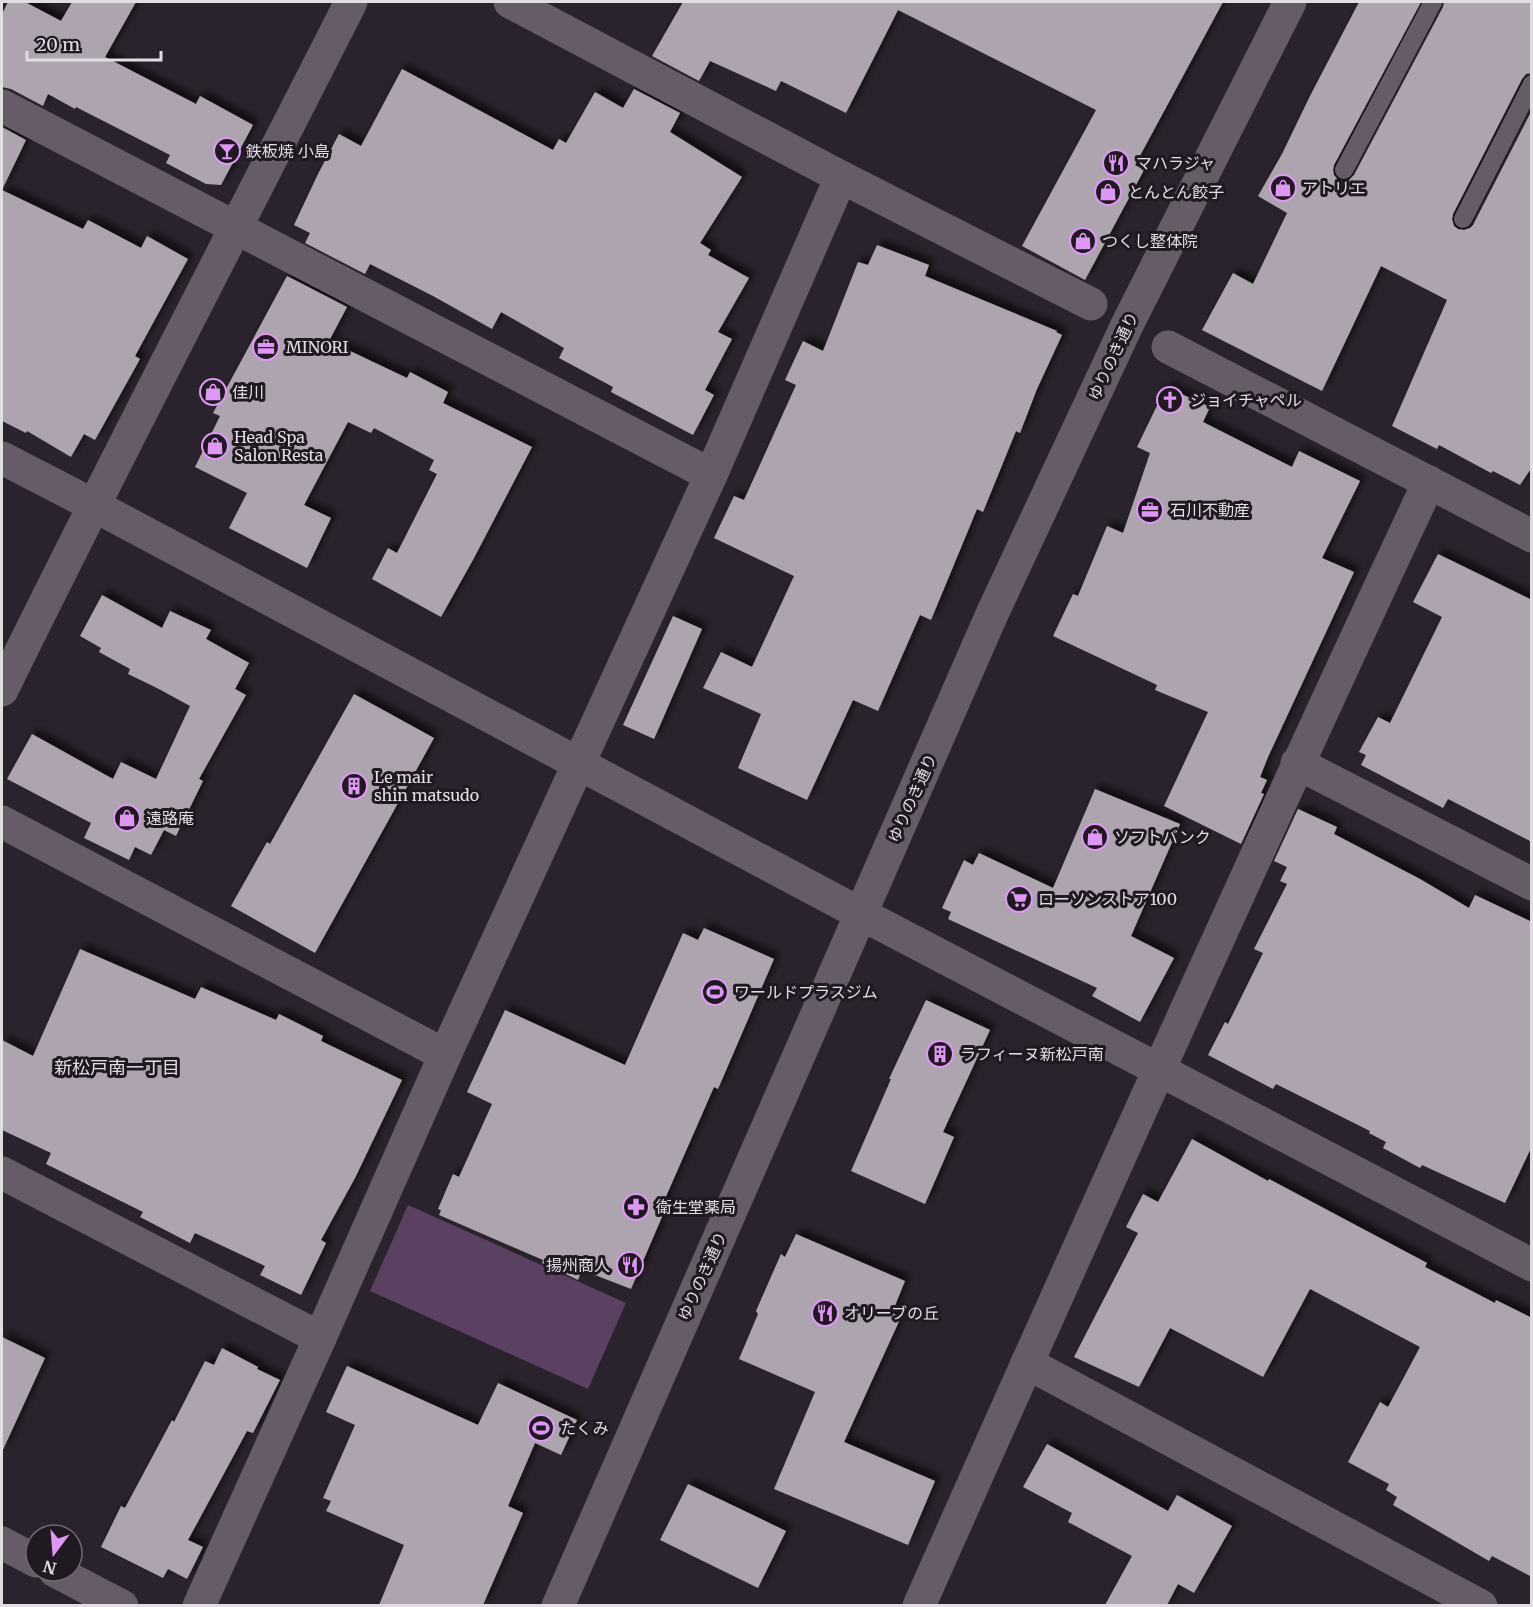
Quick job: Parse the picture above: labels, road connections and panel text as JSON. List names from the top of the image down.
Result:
{
  "streets": {
    "street": ["ゆりのき通り"]
  },
  "districts": ["新松戸南一丁目"],
  "places": {
    "bar": ["鉄板焼 小島"],
    "restaurant": ["マハラジャ", "揚州商人", "オリーブの丘"],
    "shop": [
      "アトリエ",
      "とんとん餃子",
      "つくし整体院",
      "佳川",
      "Head Spa Salon Resta",
      "遠路庵",
      "ソフトバンク"
    ],
    "office": ["MINORI", "石川不動産"],
    "church": ["ジョイチャペル"],
    "building": ["Le mair shin matsudo", "ラフィーヌ新松戸南"],
    "supermarket": ["ローソンストア100"],
    "sports": ["ワールドプラスジム", "たくみ"],
    "pharmacy": ["衛生堂薬局"]
  },
  "scale_bar": "20 m",
  "north": "bottom"
}
